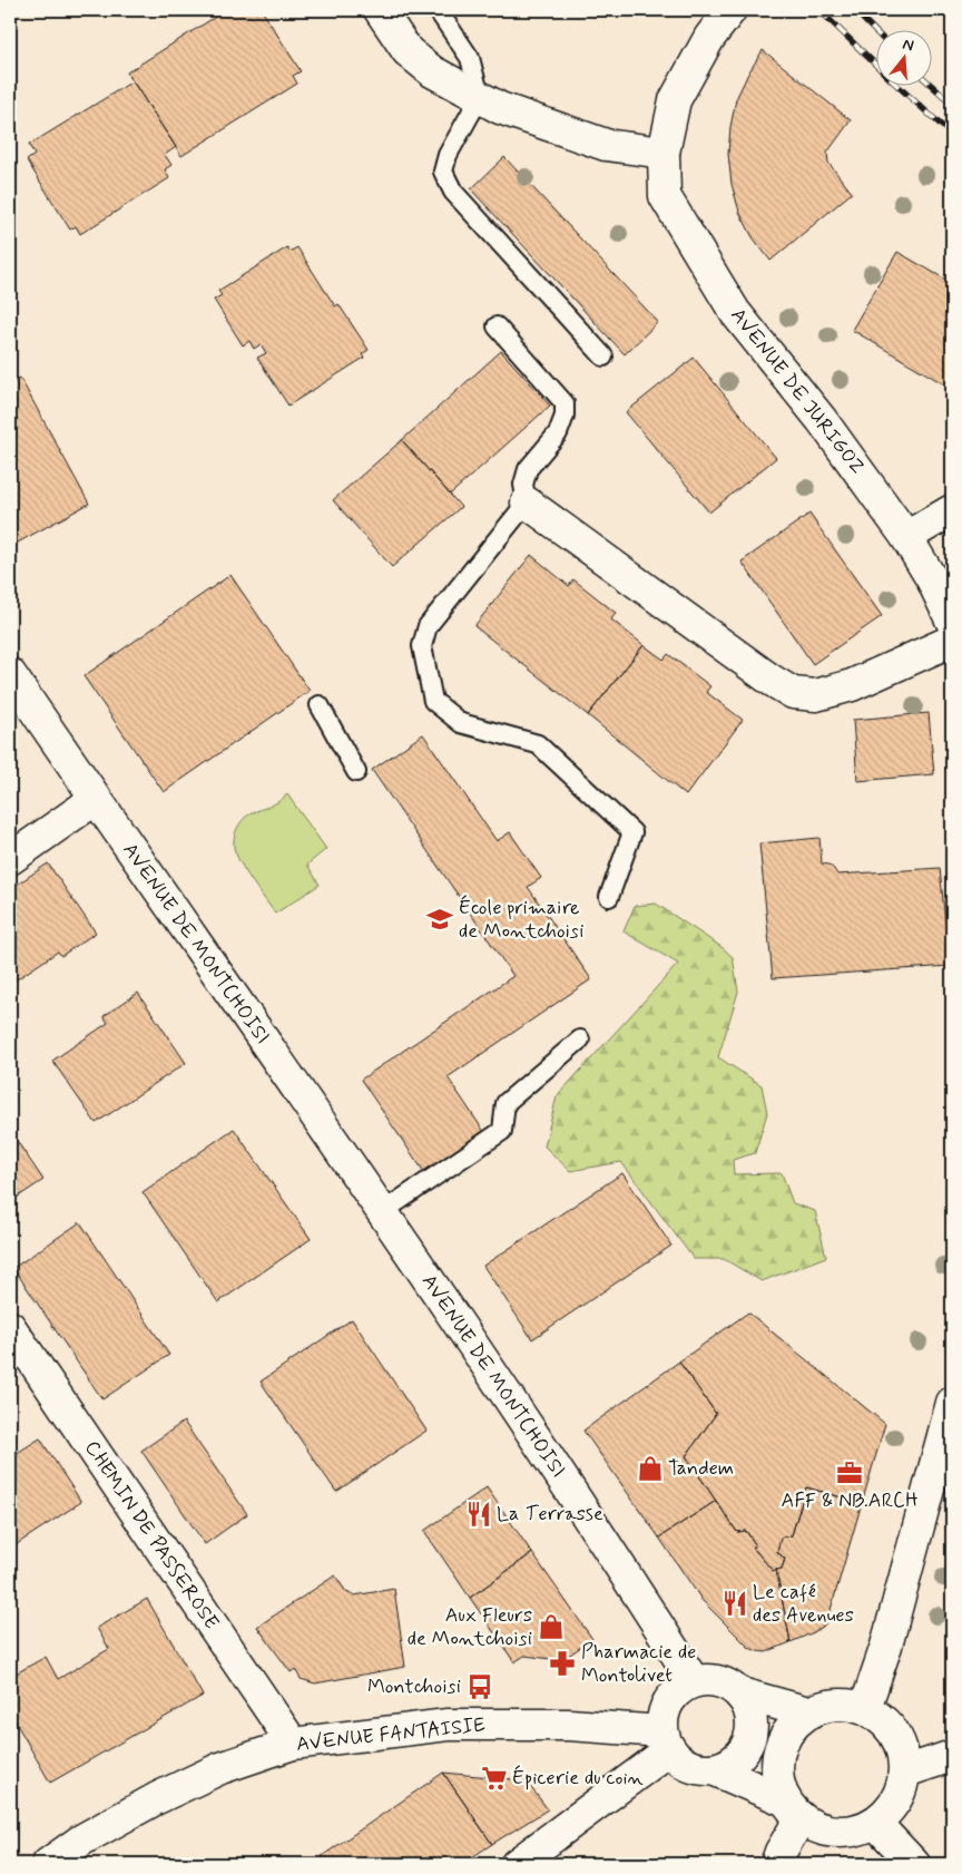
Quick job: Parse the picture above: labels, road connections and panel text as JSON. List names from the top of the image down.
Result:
{
  "streets": {
    "street": [
      "AVENUE DE JURIGOZ",
      "AVENUE DE MONTCHOISI",
      "CHEMIN DE PASSEROSE",
      "AVENUE FANTAISIE"
    ]
  },
  "crossings": [
    ["AVENUE DE MONTCHOISI", "AVENUE FANTAISIE"],
    ["CHEMIN DE PASSEROSE", "AVENUE FANTAISIE"]
  ],
  "places": {
    "school or university": ["École primaire de Montchoisi"],
    "shop": ["Tandem", "Aux Fleurs de Montchoisi"],
    "office": ["AFF & NB.ARCH"],
    "restaurant": ["La Terrasse", "Le café des Avenues"],
    "pharmacy": ["Pharmacie de Montolivet"],
    "bus stop": ["Montchoisi"],
    "supermarket": ["Épicerie du coin"]
  },
  "north": "top"
}
